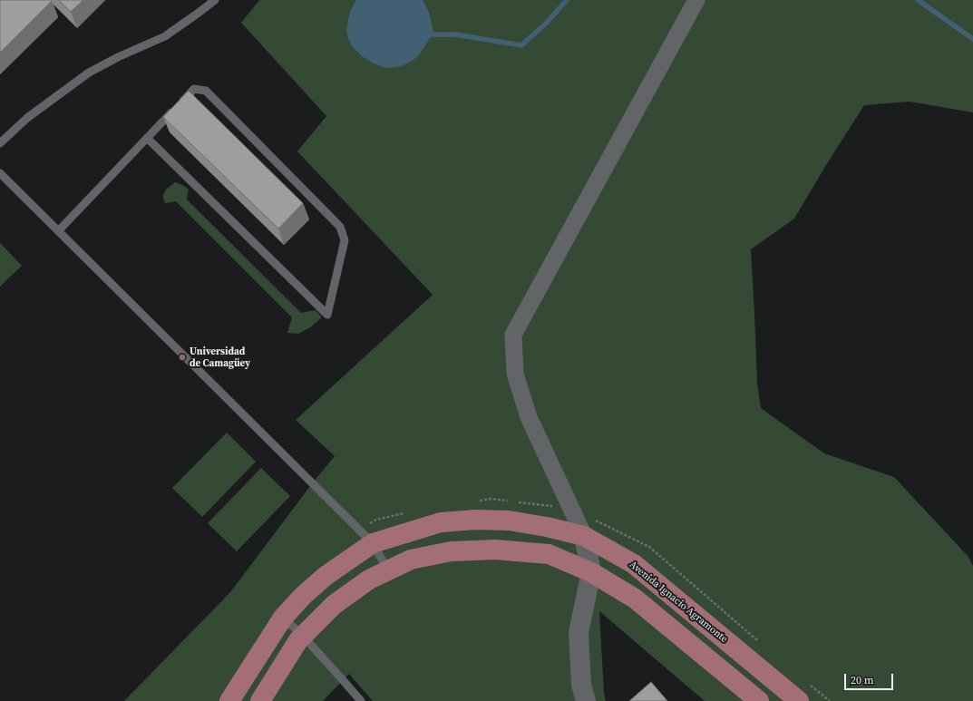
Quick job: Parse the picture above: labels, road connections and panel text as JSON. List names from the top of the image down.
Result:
{
  "streets": {
    "main road": ["Avenida Ignacio Agramonte"]
  },
  "places": ["Universidad de Camagüey"],
  "scale_bar": "20 m"
}
